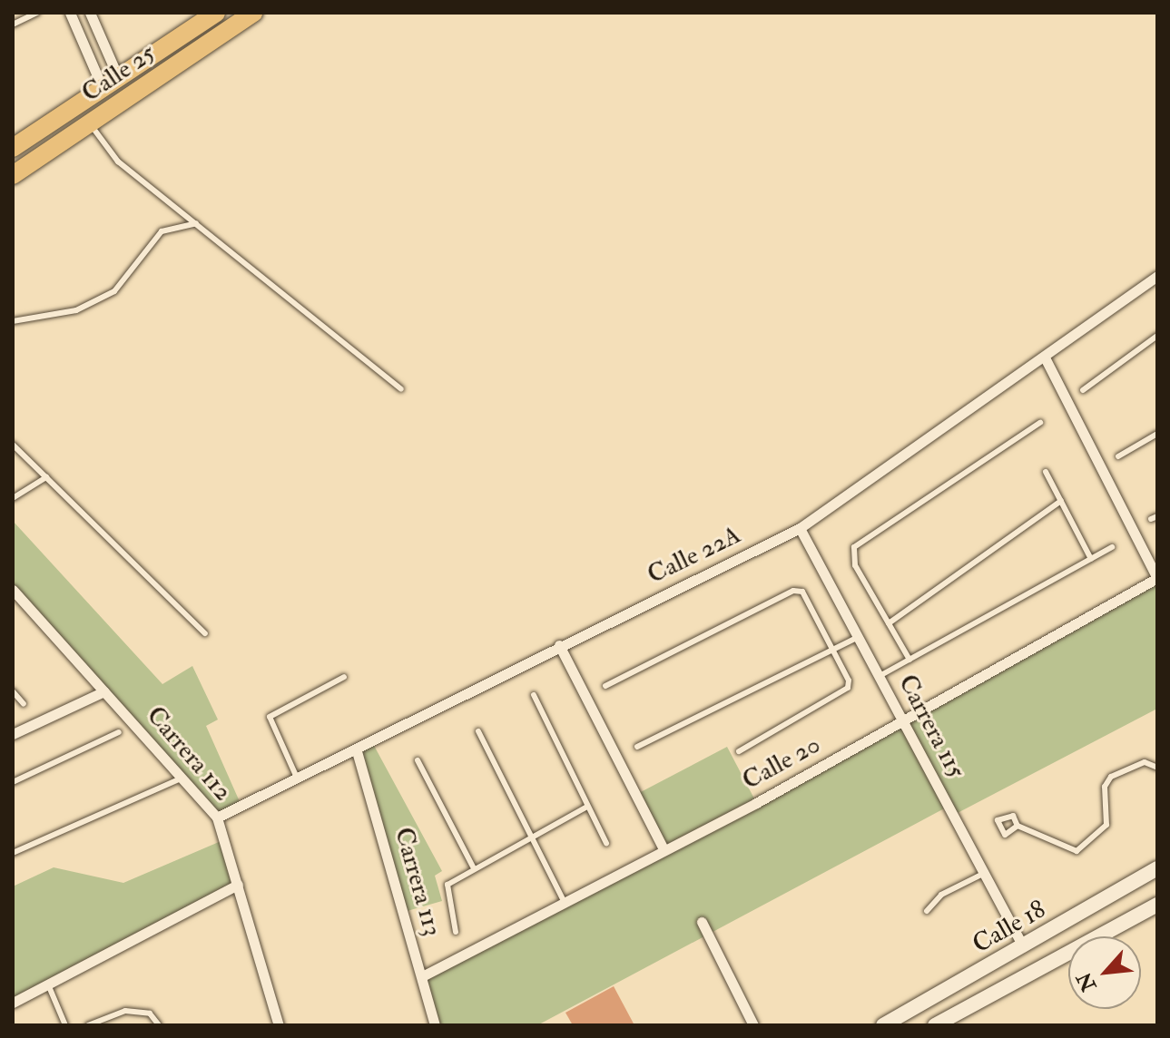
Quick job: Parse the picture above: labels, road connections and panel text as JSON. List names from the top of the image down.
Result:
{
  "streets": {
    "highway": ["Calle 25"],
    "main road": ["Calle 18"],
    "street": [
      "Calle 22A",
      "Carrera 115",
      "Carrera 112",
      "Calle 20",
      "Carrera 113"
    ]
  },
  "crossings": [
    ["Calle 22A", "Carrera 115"],
    ["Calle 22A", "Carrera 112"],
    ["Calle 22A", "Carrera 113"],
    ["Carrera 115", "Calle 20"],
    ["Carrera 115", "Calle 18"],
    ["Calle 20", "Carrera 113"]
  ],
  "north": "bottom left"
}
